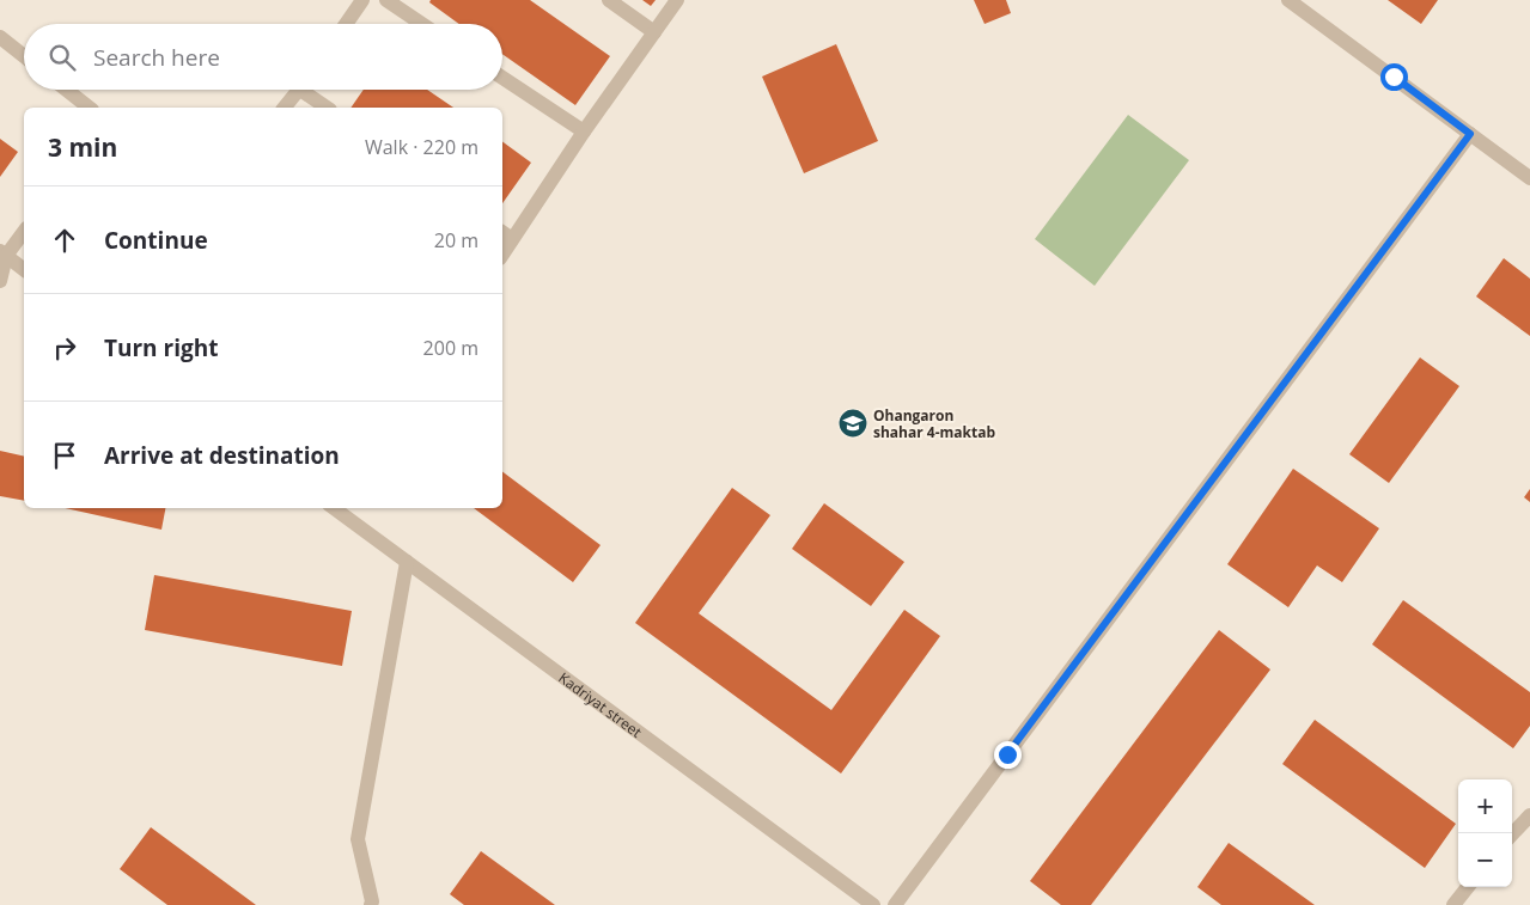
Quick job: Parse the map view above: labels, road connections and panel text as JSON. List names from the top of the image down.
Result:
{
  "streets": {
    "street": ["Kadriyat street"]
  },
  "places": {
    "school or university": ["Ohangaron shahar 4-maktab"]
  },
  "page": {
    "search": "Search here",
    "heading": ["3 min", "Walk · 220 m"],
    "list": [
      ["Continue", "20 m"],
      ["Turn right", "200 m"],
      "Arrive at destination"
    ],
    "map_buttons": ["+", "−"]
  }
}
